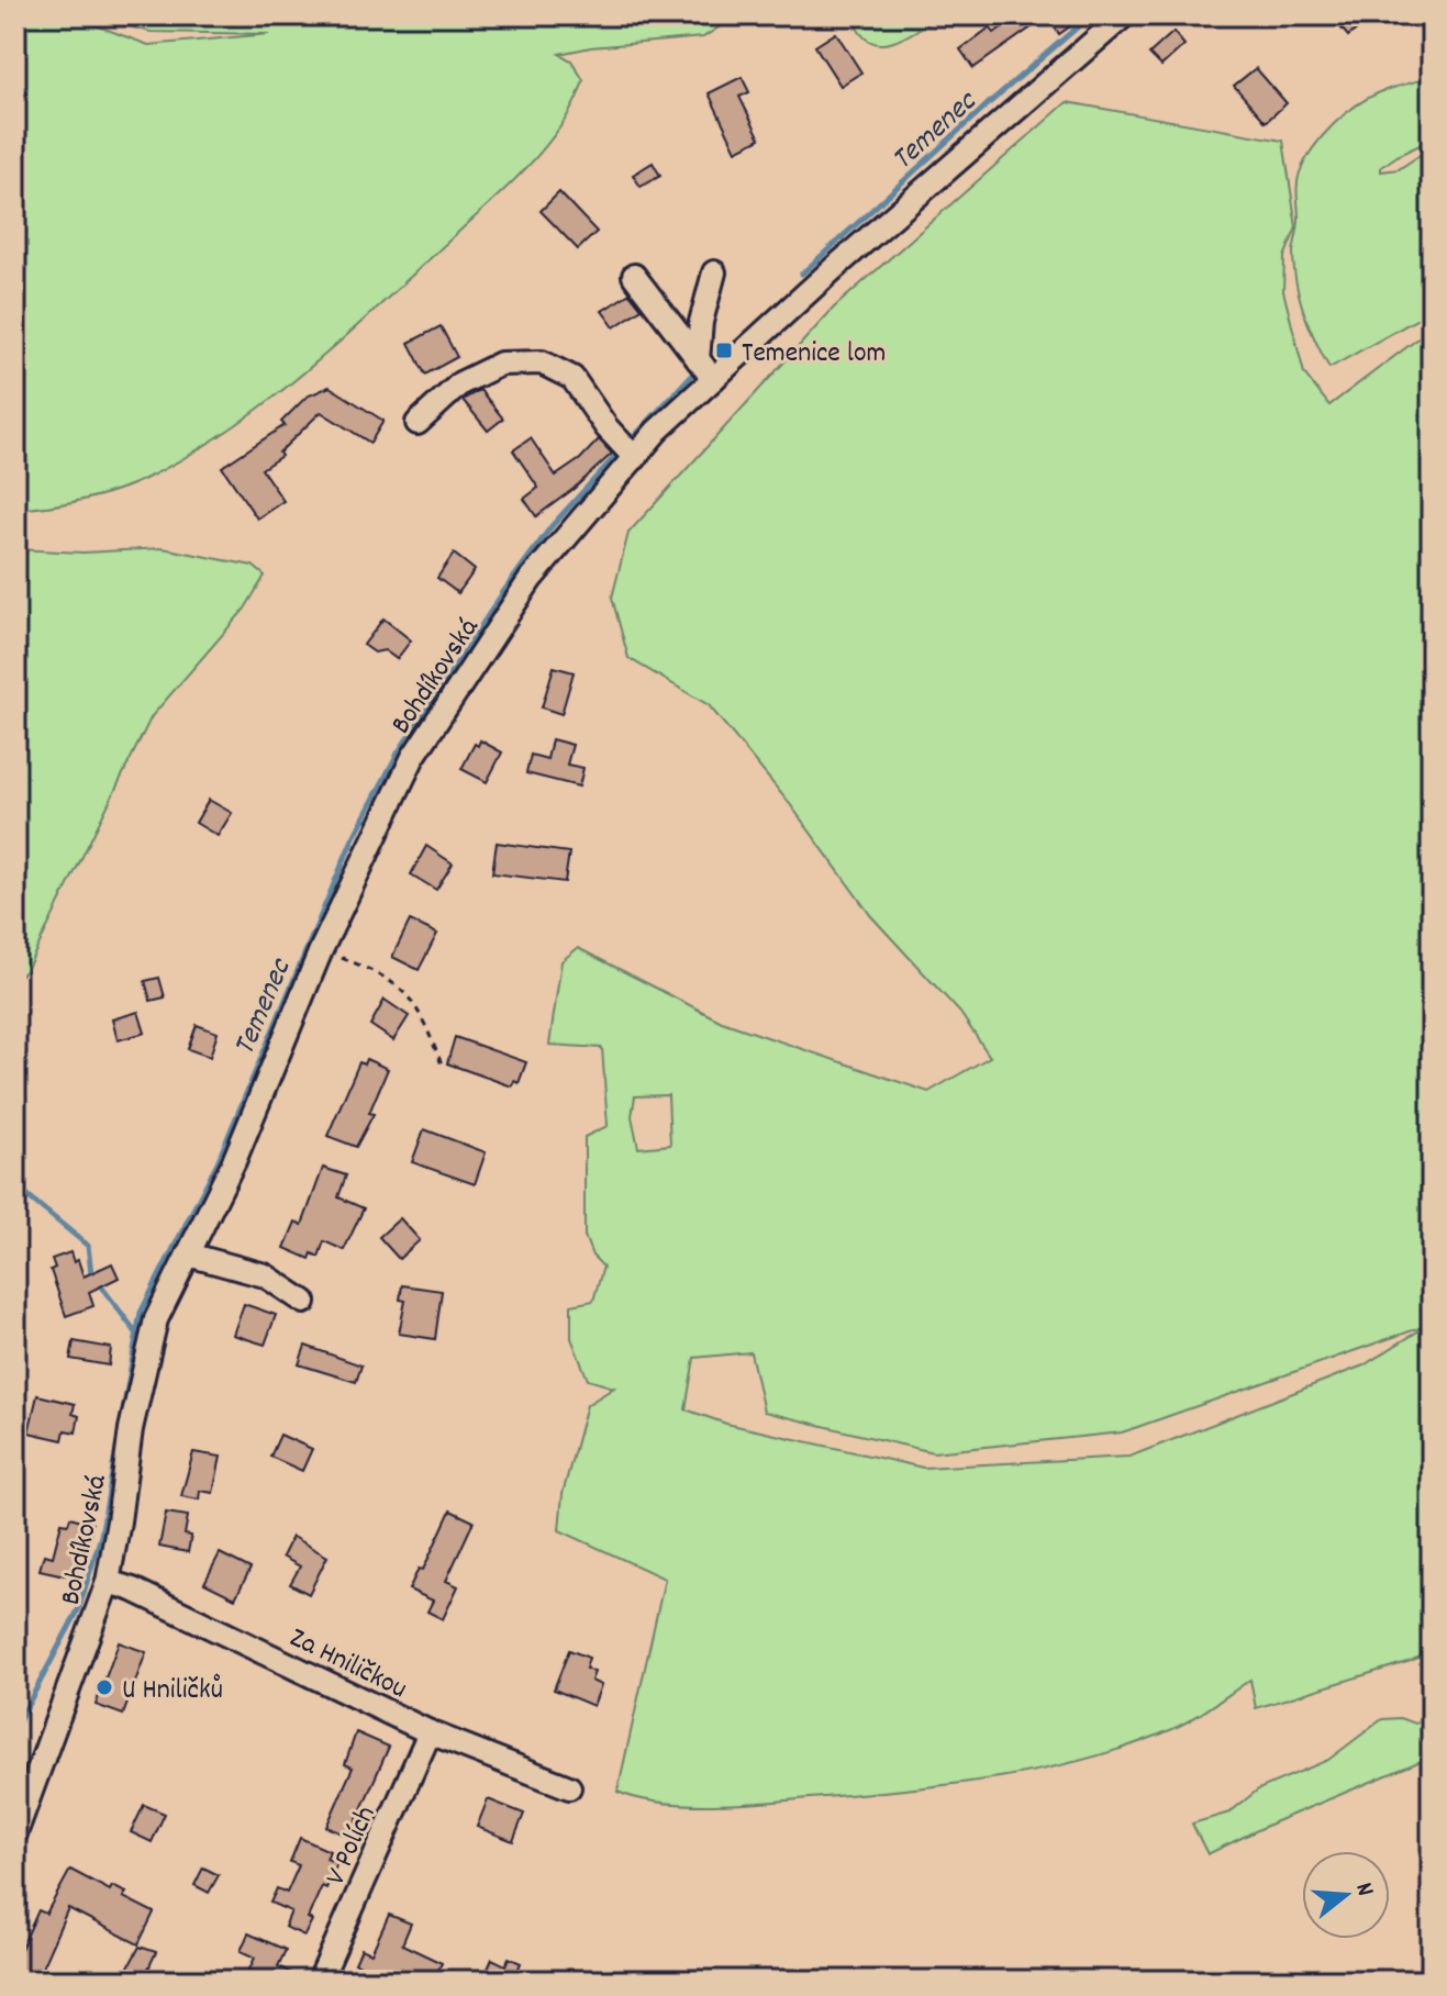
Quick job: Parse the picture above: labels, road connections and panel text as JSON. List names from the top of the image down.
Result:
{
  "streets": {
    "street": ["Bohdíkovská", "Za Hniličkou", "V Polích"]
  },
  "crossings": [
    ["Bohdíkovská", "Za Hniličkou"],
    ["Za Hniličkou", "V Polích"]
  ],
  "water": ["Temenec"],
  "places": {
    "transit": ["Temenice lom"],
    "other": ["U Hniličků"]
  },
  "north": "right"
}
